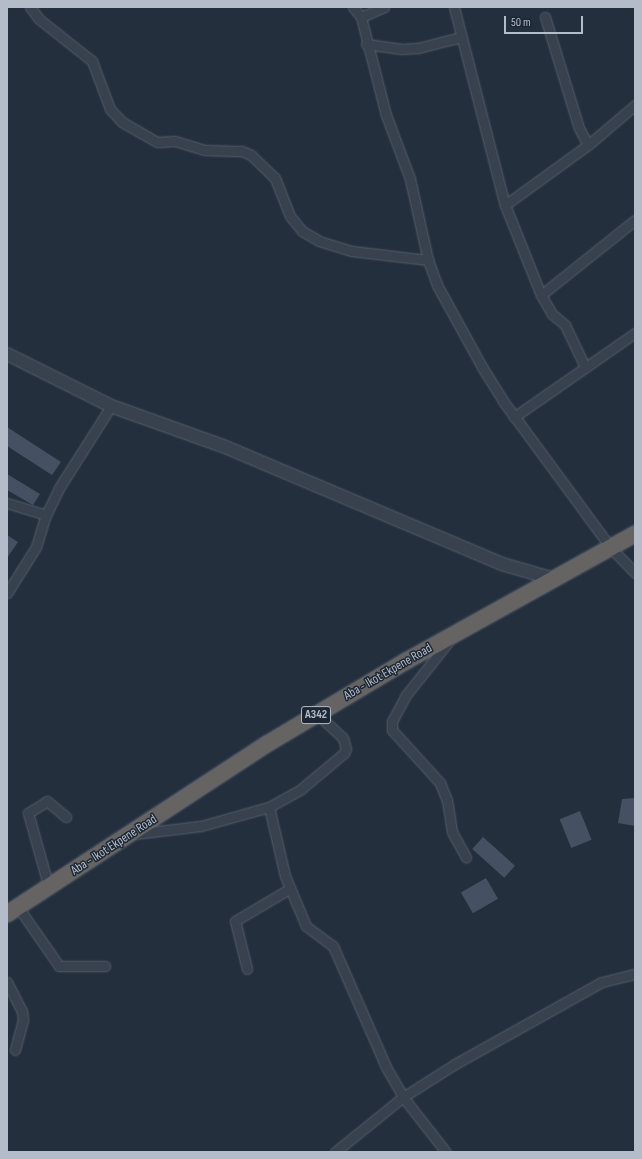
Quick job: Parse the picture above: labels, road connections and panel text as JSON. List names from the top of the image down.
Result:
{
  "streets": {
    "highway": ["Aba - Ikot Ekpene Road", "A342"]
  },
  "scale_bar": "50 m"
}
